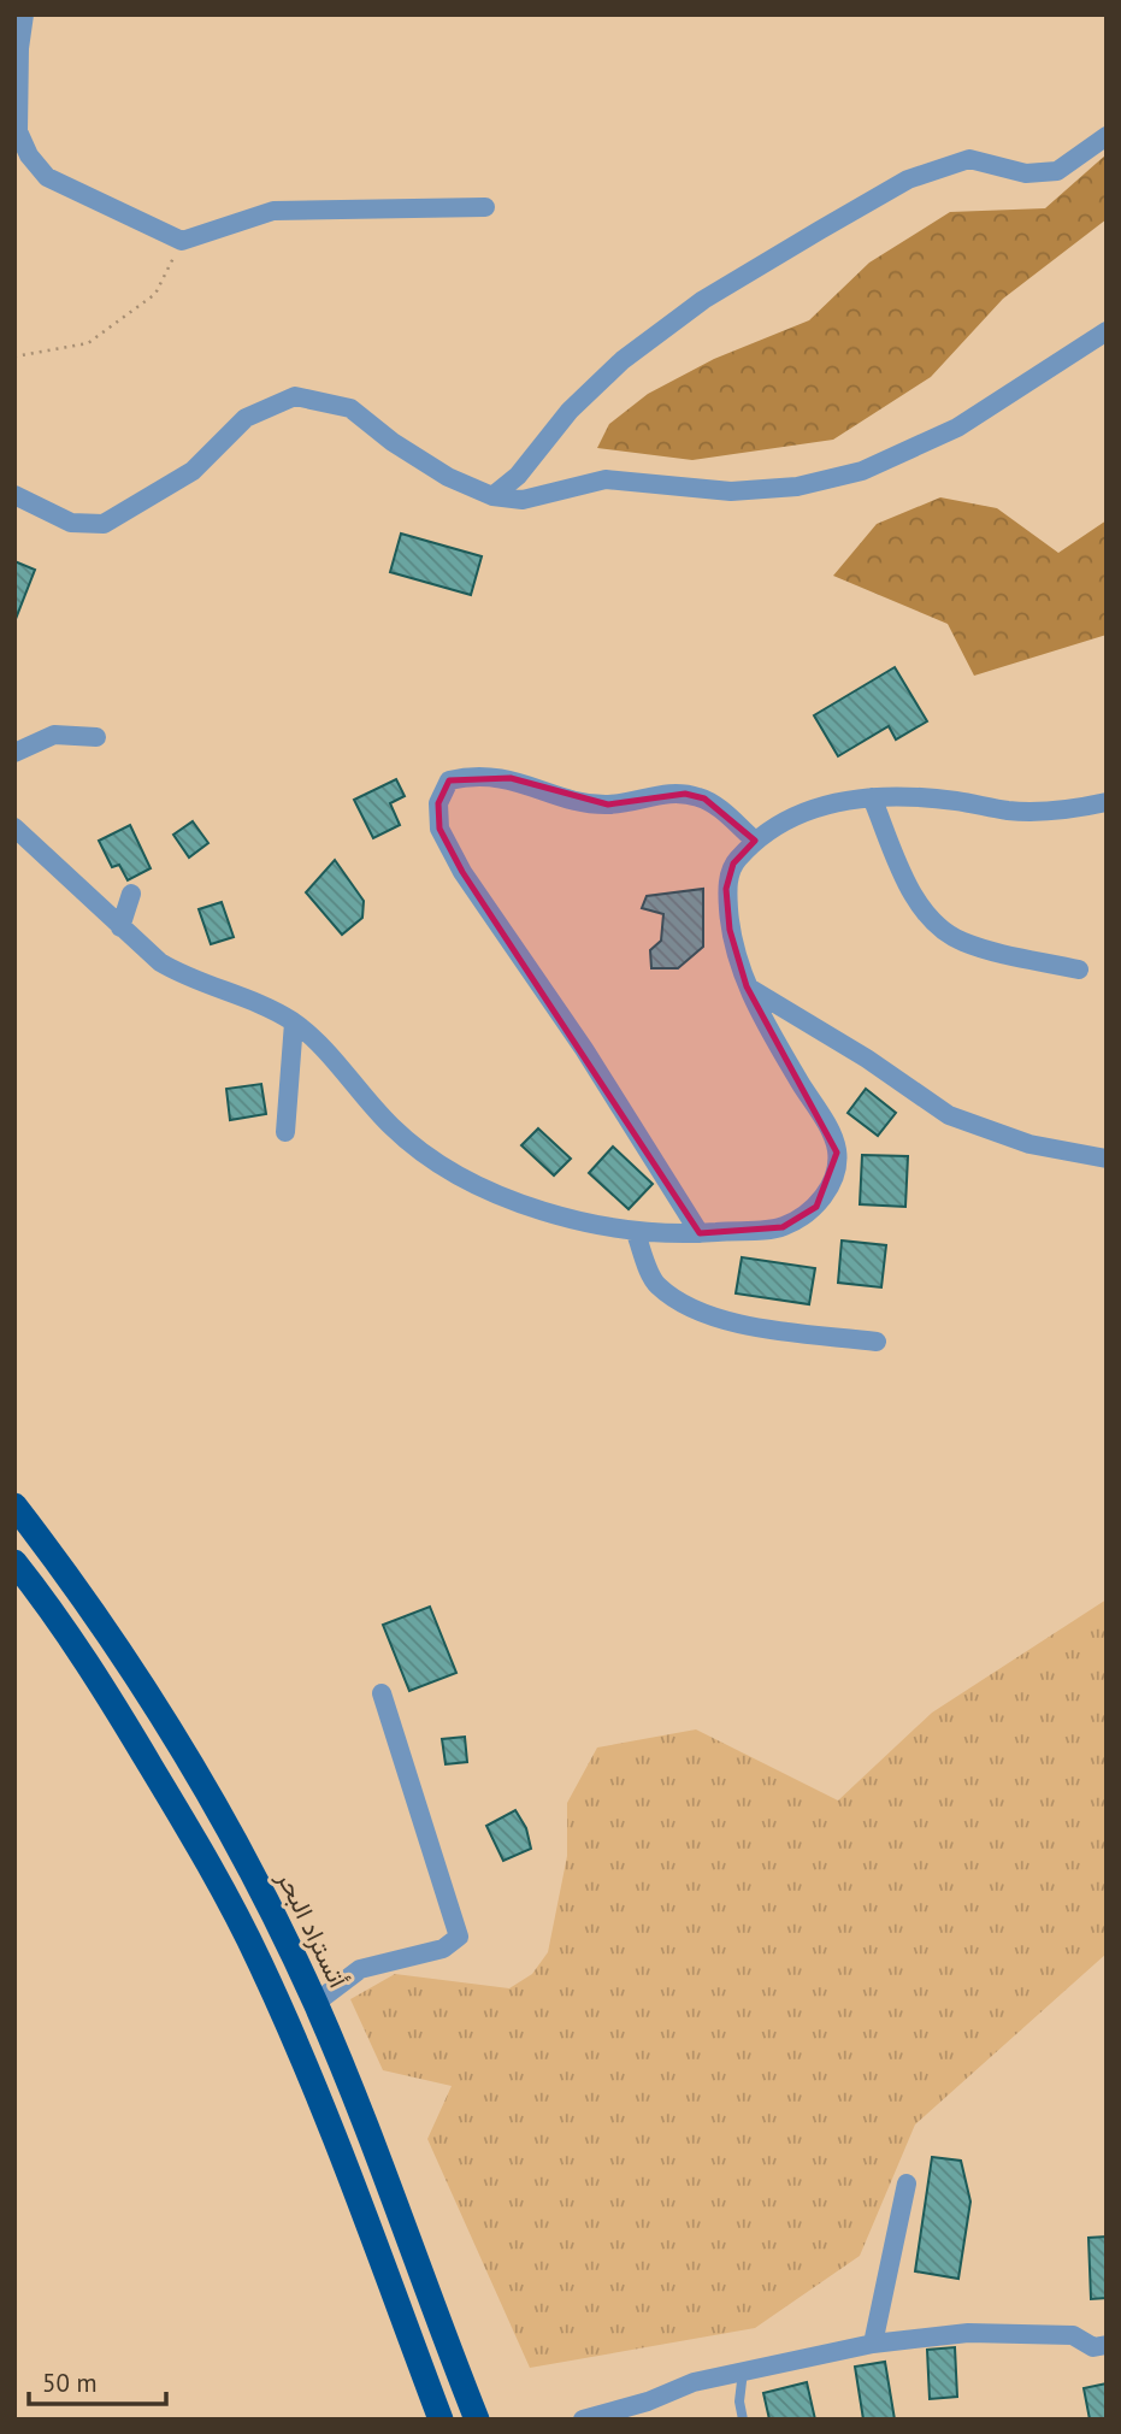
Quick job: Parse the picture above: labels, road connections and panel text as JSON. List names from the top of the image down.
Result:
{
  "streets": {
    "highway": ["أتستراد البحر"]
  },
  "scale_bar": "50 m"
}
